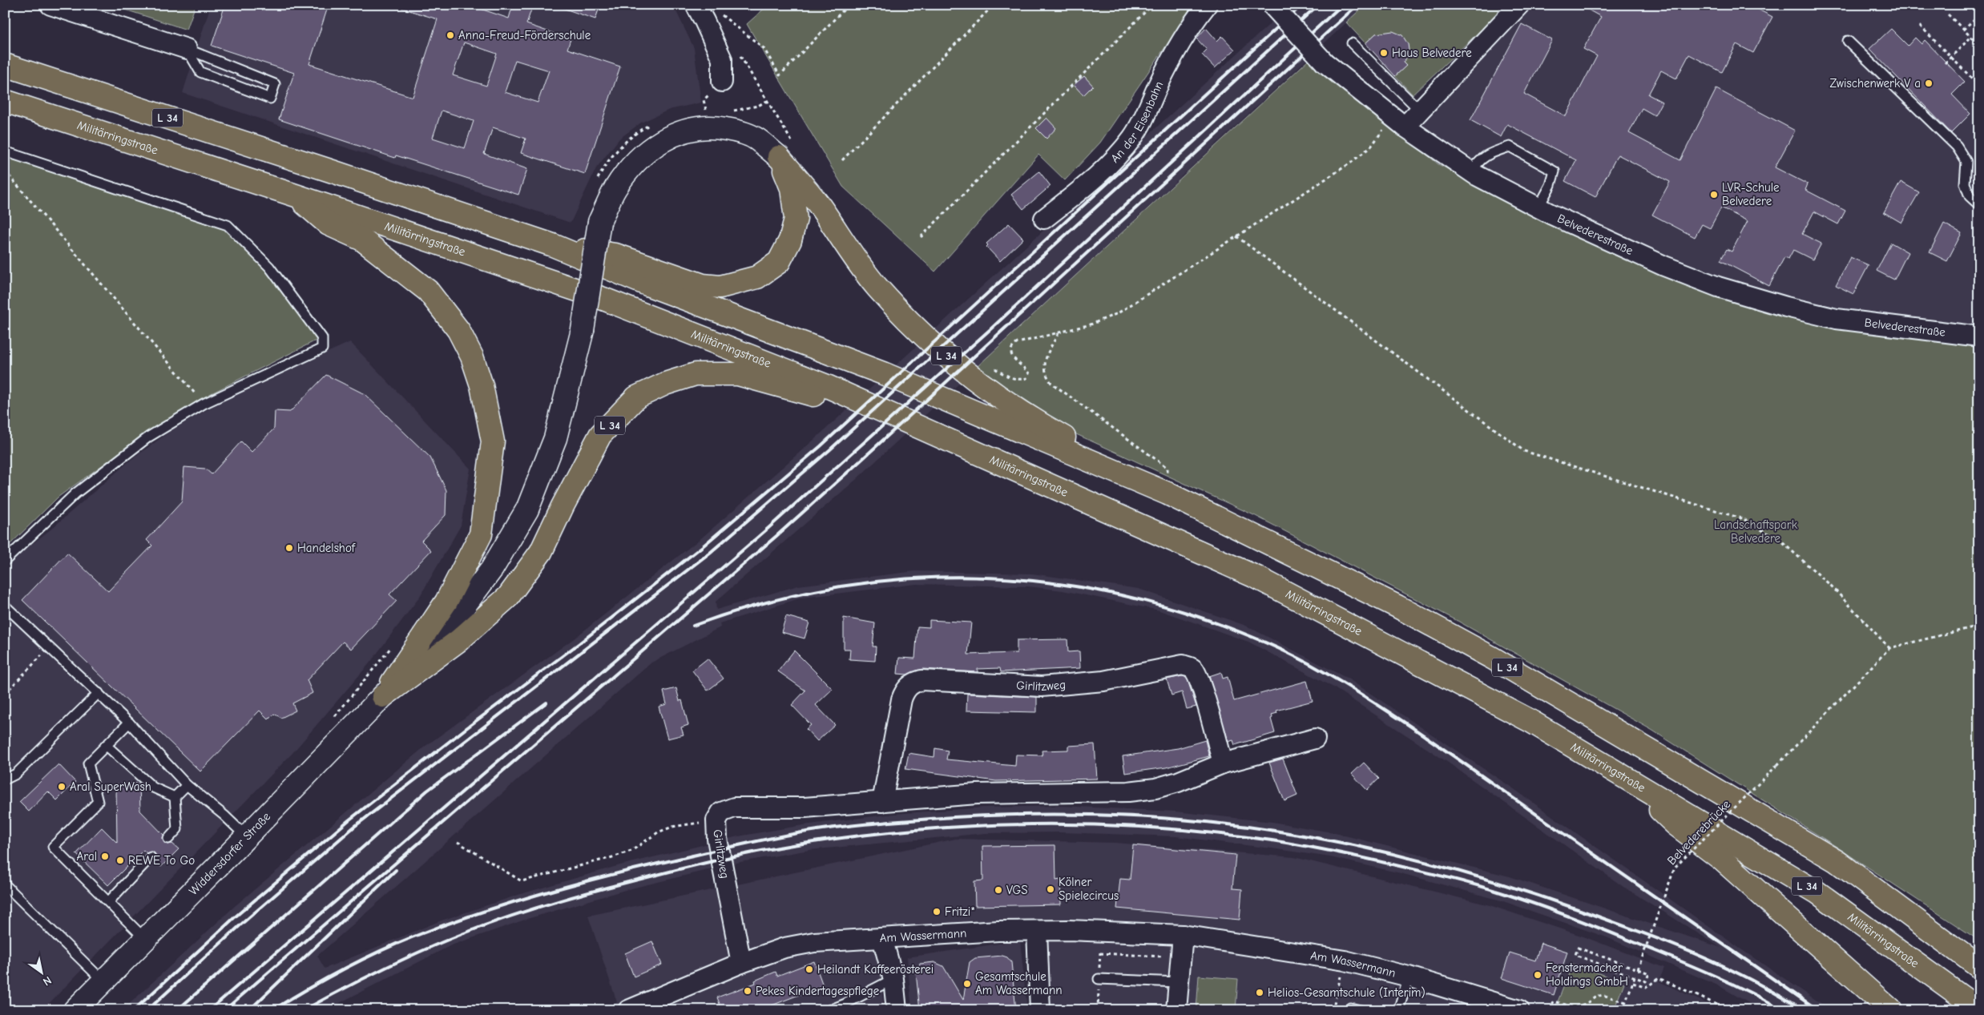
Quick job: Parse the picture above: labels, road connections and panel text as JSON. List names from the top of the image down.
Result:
{
  "streets": {
    "highway": ["L 34", "Militärringstraße"],
    "main road": ["Widdersdorfer Straße"],
    "street": [
      "An der Eisenbahn",
      "Belvederestraße",
      "Girlitzweg",
      "Am Wassermann"
    ],
    "path": ["Belvederebrücke"]
  },
  "crossings": [
    ["L 34", "Militärringstraße"],
    ["L 34", "Widdersdorfer Straße"]
  ],
  "parks": ["Landschaftspark Belvedere"],
  "places": [
    "Anna-Freud-Förderschule",
    "Haus Belvedere",
    "Zwischenwerk V a",
    "LVR-Schule Belvedere",
    "Handelshof",
    "Aral SuperWash",
    "Aral",
    "REWE To Go",
    "Kölner Spielecircus",
    "VGS",
    "Fritzi*",
    "Heilandt Kaffeerösterei",
    "Fenstermacher Holdings GmbH",
    "Gesamtschule Am Wassermann",
    "Pekes Kindertagespflege",
    "Helios-Gesamtschule (Interim)"
  ],
  "north": "bottom right"
}
